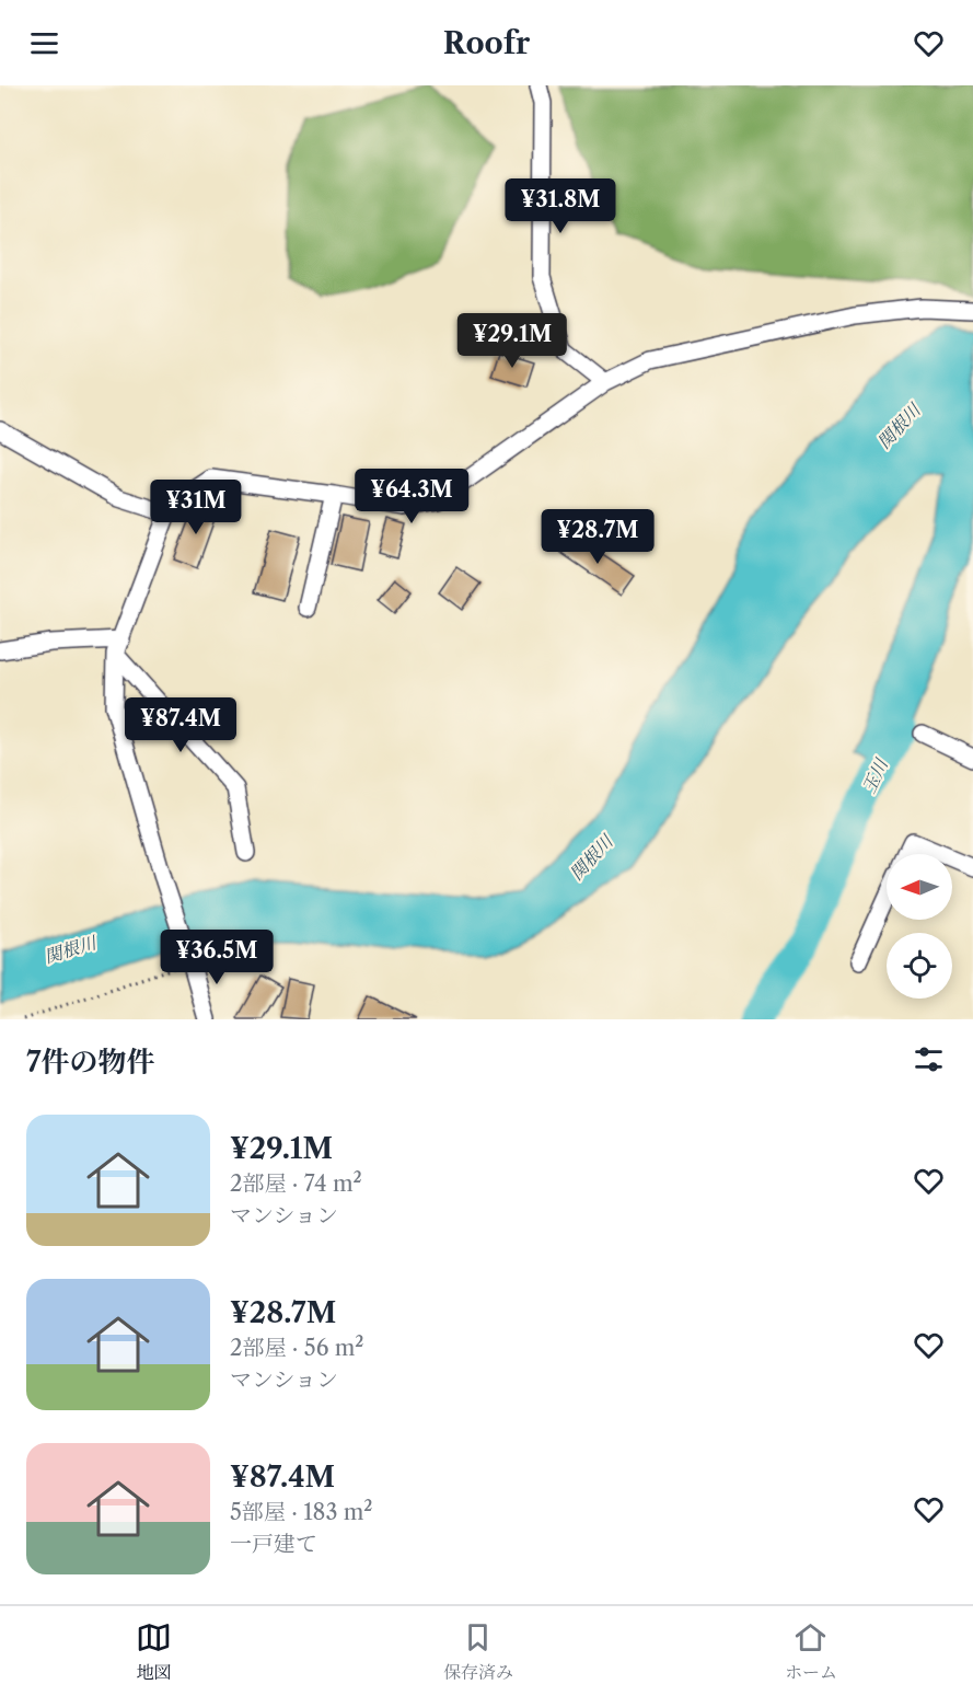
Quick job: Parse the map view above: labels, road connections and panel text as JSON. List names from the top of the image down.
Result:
{
  "water": ["関根川", "玉川"],
  "north": "left",
  "page": {
    "header": "Roofr",
    "price": [
      "¥31.8M",
      "¥29.1M",
      "¥64.3M",
      "¥31M",
      "¥28.7M",
      "¥87.4M",
      "¥36.5M"
    ],
    "heading": "7件の物件",
    "list": [
      {
        "name": "¥29.1M",
        "note": "2部屋 · 74 m² · マンション"
      },
      {
        "name": "¥28.7M",
        "note": "2部屋 · 56 m² · マンション"
      },
      {
        "name": "¥87.4M",
        "note": "5部屋 · 183 m² · 一戸建て"
      }
    ],
    "tabs": ["地図", "保存済み", "ホーム"]
  }
}
